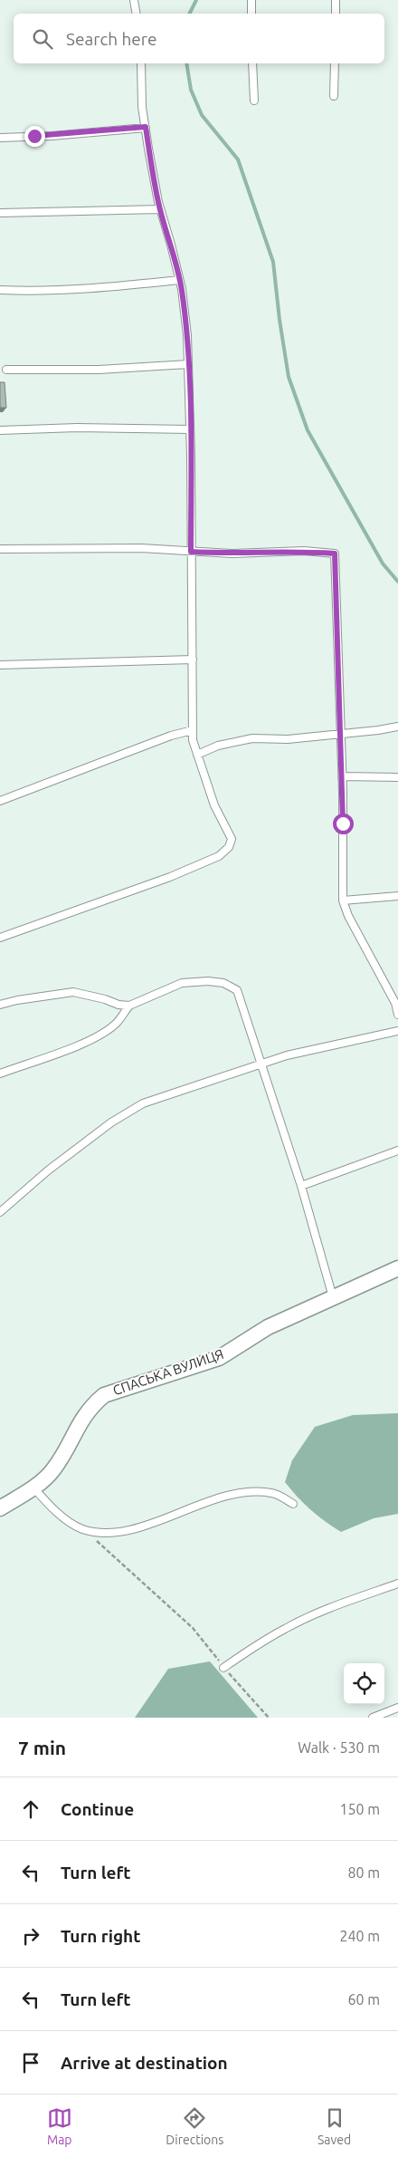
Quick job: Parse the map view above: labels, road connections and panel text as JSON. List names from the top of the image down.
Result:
{
  "streets": {
    "street": ["СПАСЬКА ВУЛИЦЯ"]
  },
  "page": {
    "search": "Search here",
    "heading": ["7 min", "Walk · 530 m"],
    "list": [
      ["Continue", "150 m"],
      ["Turn left", "80 m"],
      ["Turn right", "240 m"],
      ["Turn left", "60 m"],
      "Arrive at destination"
    ],
    "nav": ["Map", "Directions", "Saved"]
  }
}
